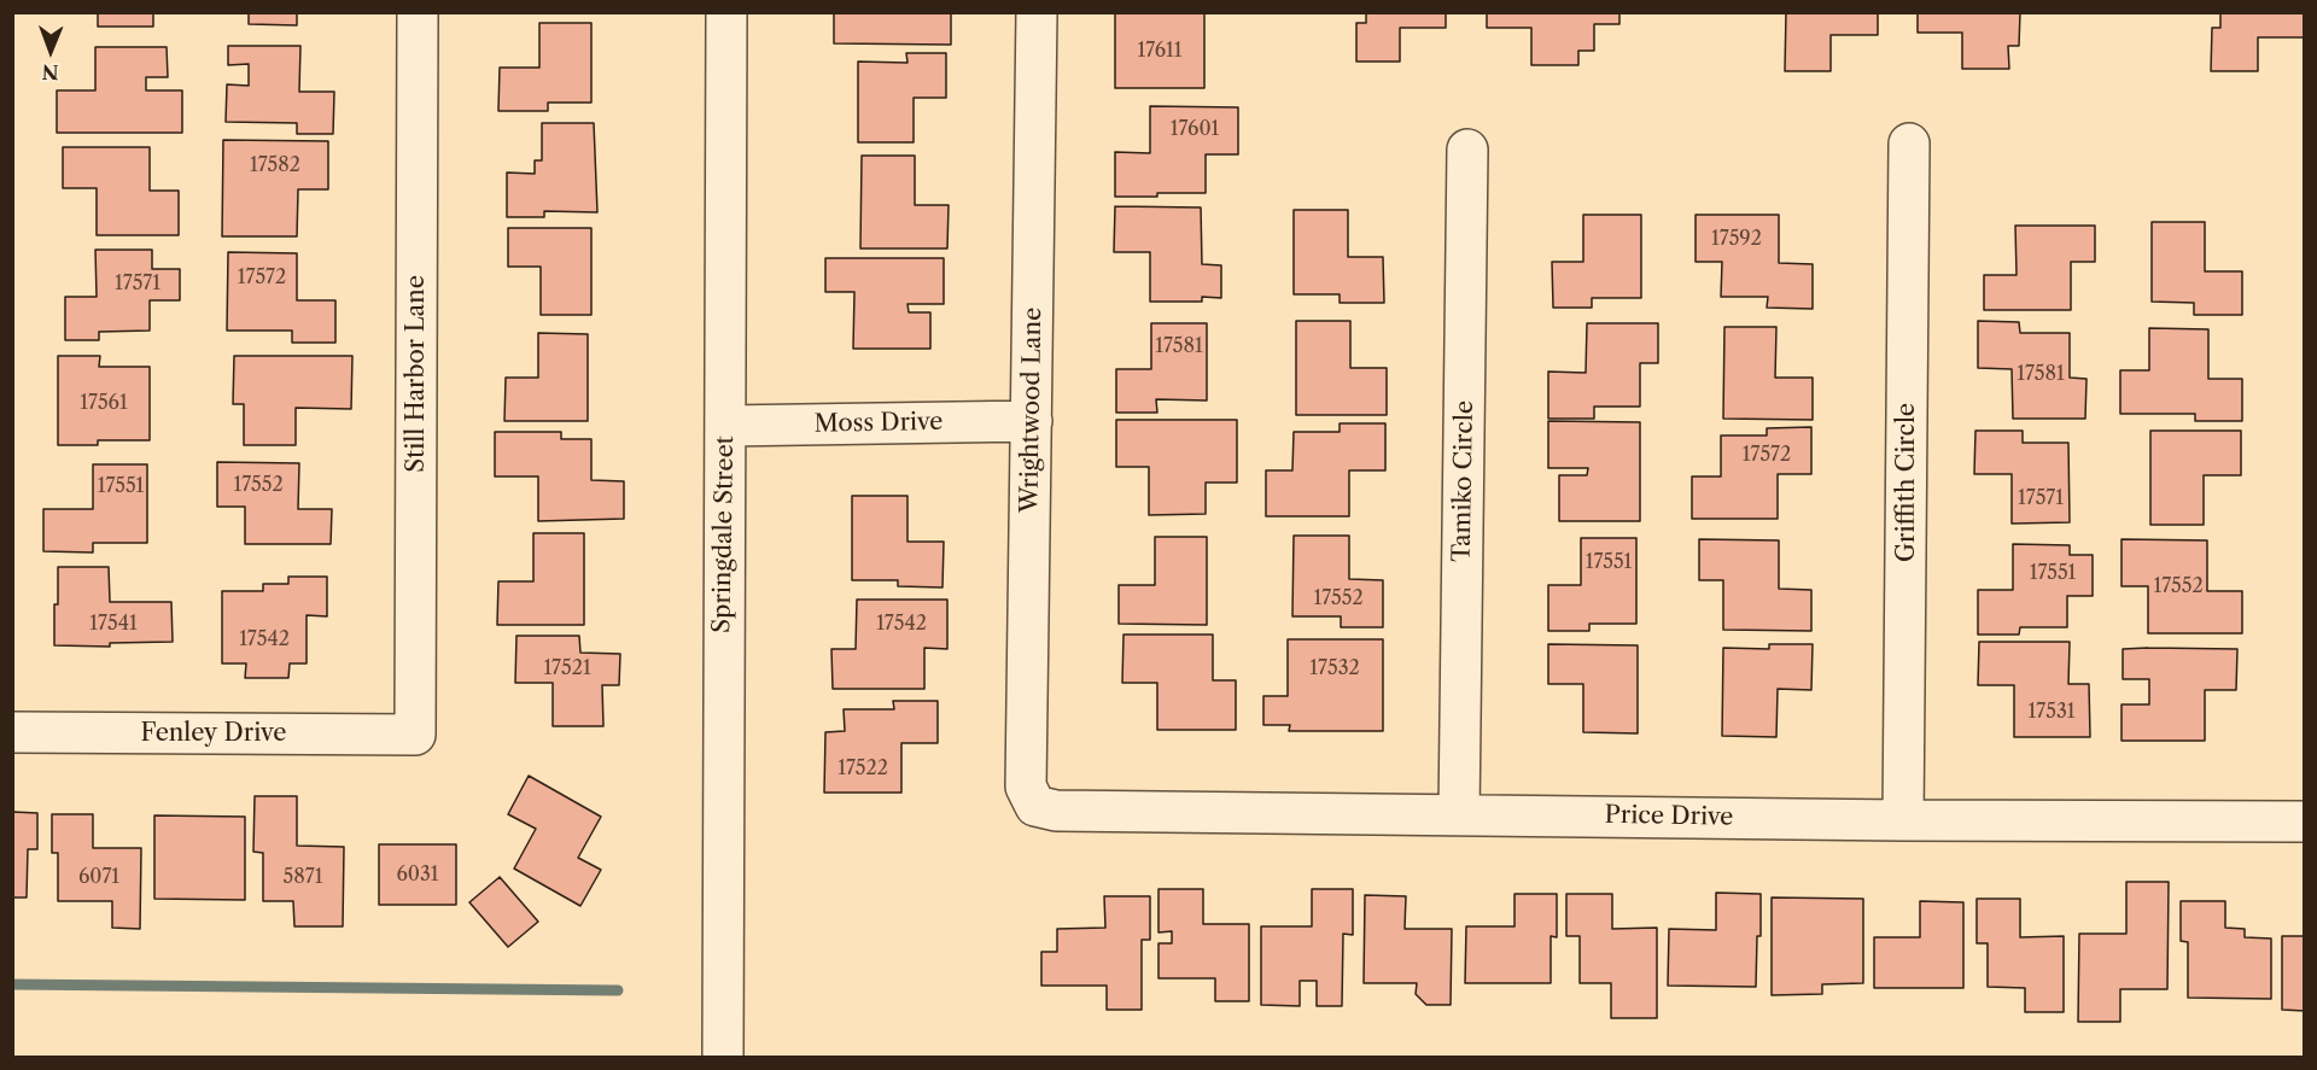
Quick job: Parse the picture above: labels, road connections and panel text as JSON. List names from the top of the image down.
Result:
{
  "streets": {
    "street": [
      "Still Harbor Lane",
      "Wrightwood Lane",
      "Moss Drive",
      "Tamiko Circle",
      "Griffith Circle",
      "Springdale Street",
      "Fenley Drive",
      "Price Drive"
    ]
  },
  "crossings": [
    ["Still Harbor Lane", "Fenley Drive"],
    ["Wrightwood Lane", "Moss Drive"],
    ["Wrightwood Lane", "Price Drive"],
    ["Moss Drive", "Springdale Street"],
    ["Tamiko Circle", "Price Drive"],
    ["Griffith Circle", "Price Drive"]
  ],
  "house_numbers": [
    "17611",
    "17601",
    "17582",
    "17592",
    "17572",
    "17571",
    "17581",
    "17581",
    "17561",
    "17572",
    "17552",
    "17551",
    "17571",
    "17551",
    "17551",
    "17552",
    "17552",
    "17541",
    "17542",
    "17542",
    "17521",
    "17532",
    "17531",
    "17522",
    "6031",
    "6071",
    "5871"
  ],
  "north": "bottom"
}
